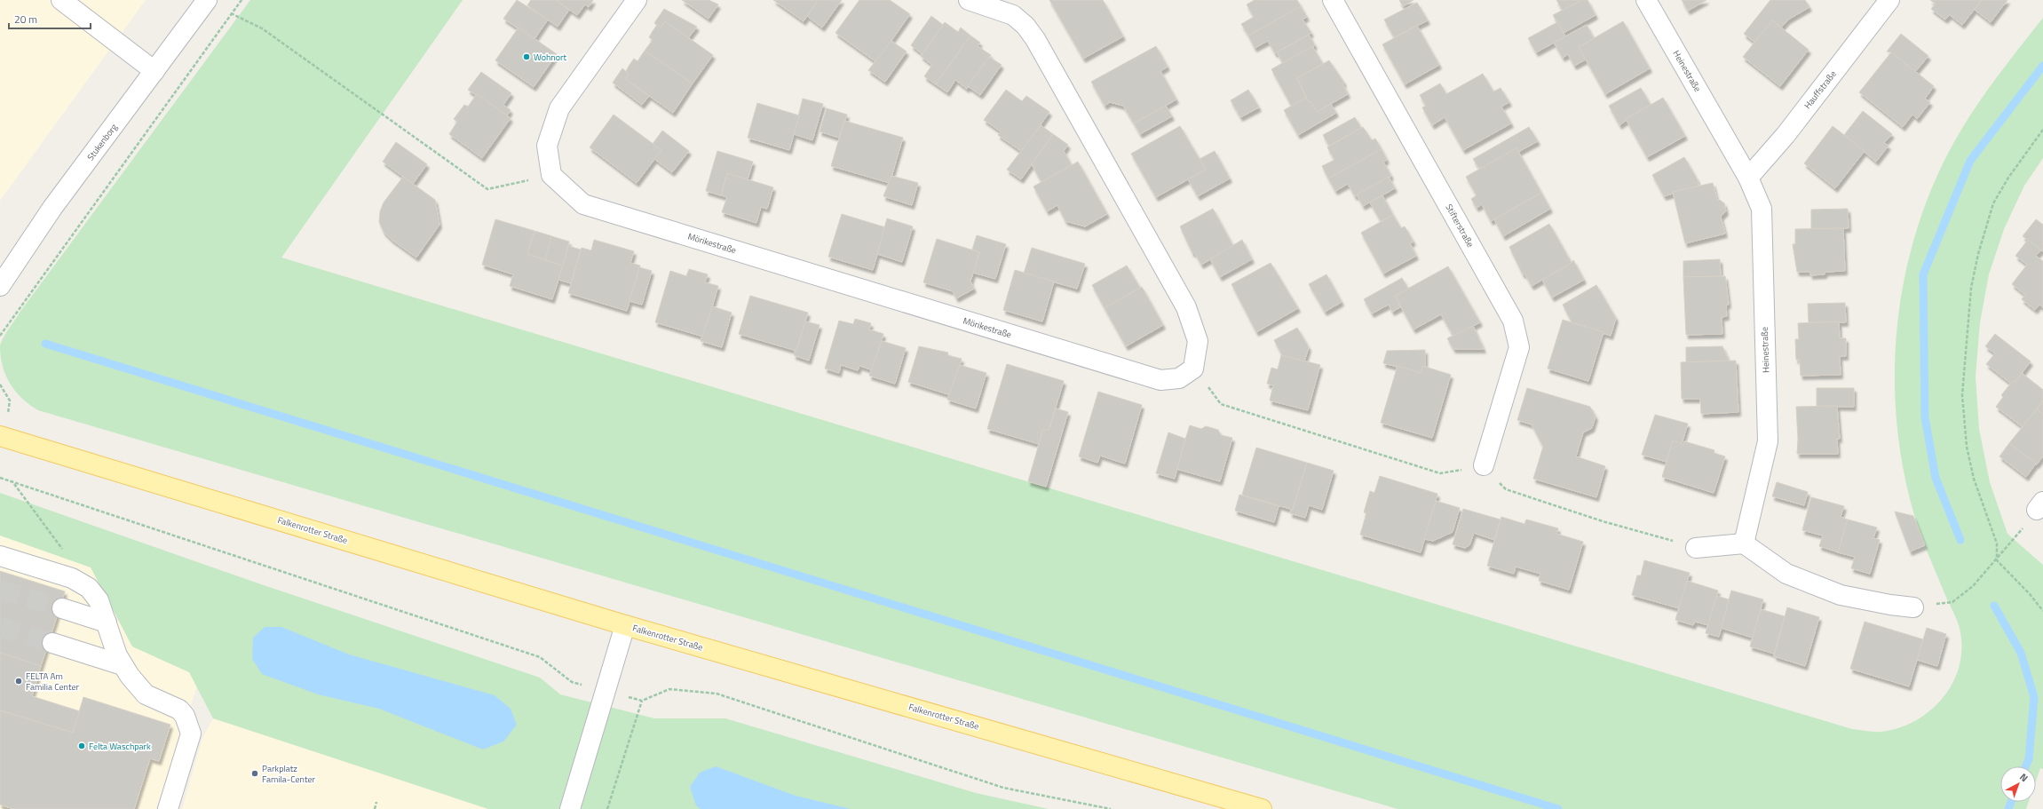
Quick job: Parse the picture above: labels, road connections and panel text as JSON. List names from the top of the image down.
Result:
{
  "streets": {
    "main road": ["Falkenrotter Straße"],
    "street": [
      "Heinestraße",
      "Hauffstraße",
      "Stukenborg",
      "Stifterstraße",
      "Mörikestraße"
    ]
  },
  "crossings": [
    ["Heinestraße", "Hauffstraße"]
  ],
  "places": [
    "Wohnort",
    "FELTA Am Familia Center",
    "Felta Waschpark",
    "Parkplatz Famila-Center"
  ],
  "scale_bar": "20 m",
  "north": "top right"
}
